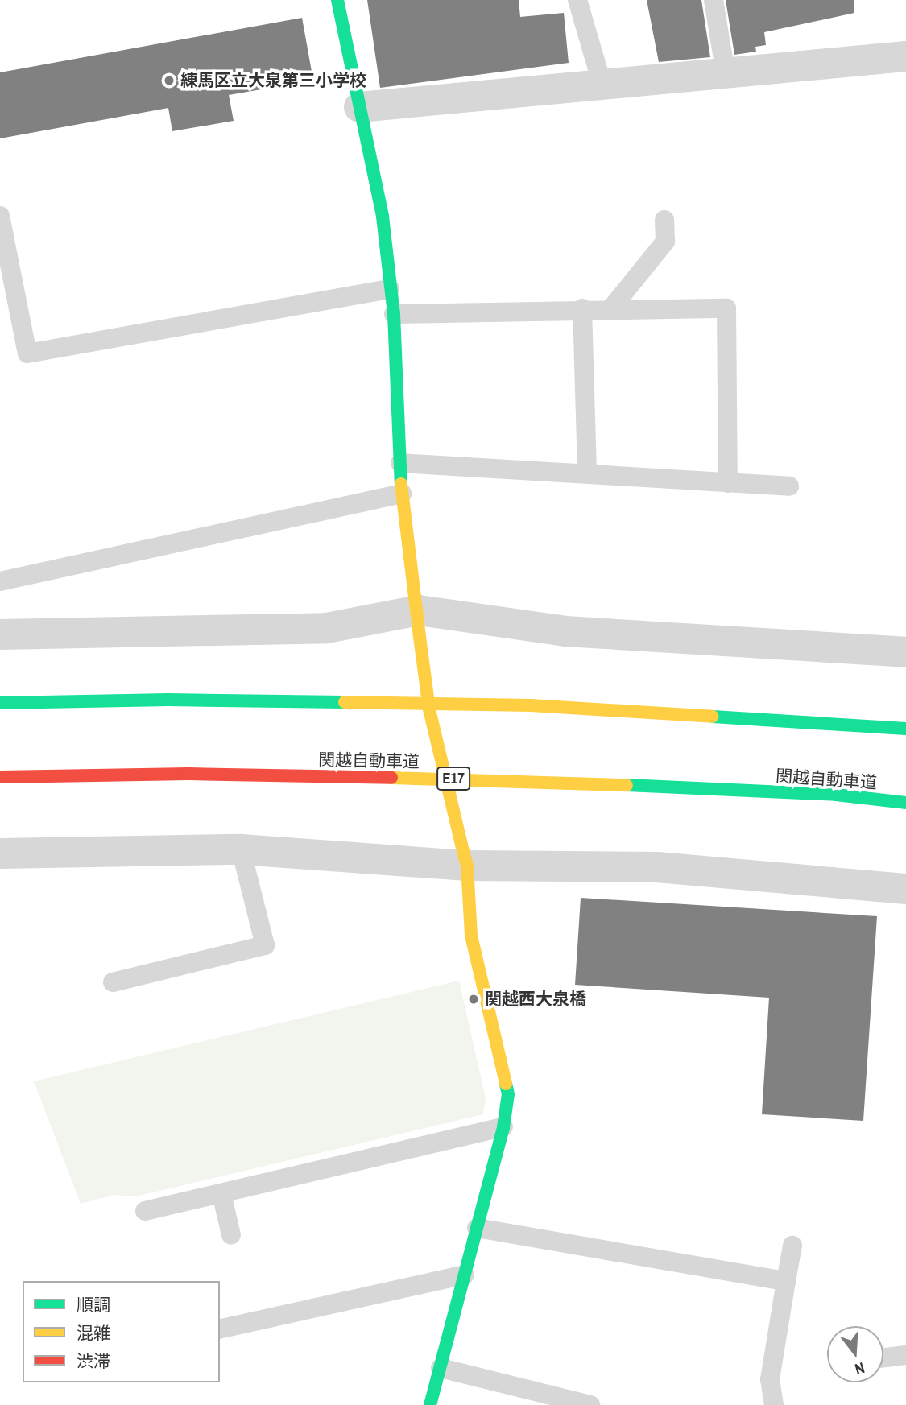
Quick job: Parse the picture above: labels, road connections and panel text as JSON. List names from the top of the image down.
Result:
{
  "streets": {
    "main road": ["関越自動車道", "E17"]
  },
  "places": ["練馬区立大泉第三小学校", "関越西大泉橋"],
  "legend": ["順調", "混雑", "渋滞"],
  "north": "bottom"
}
